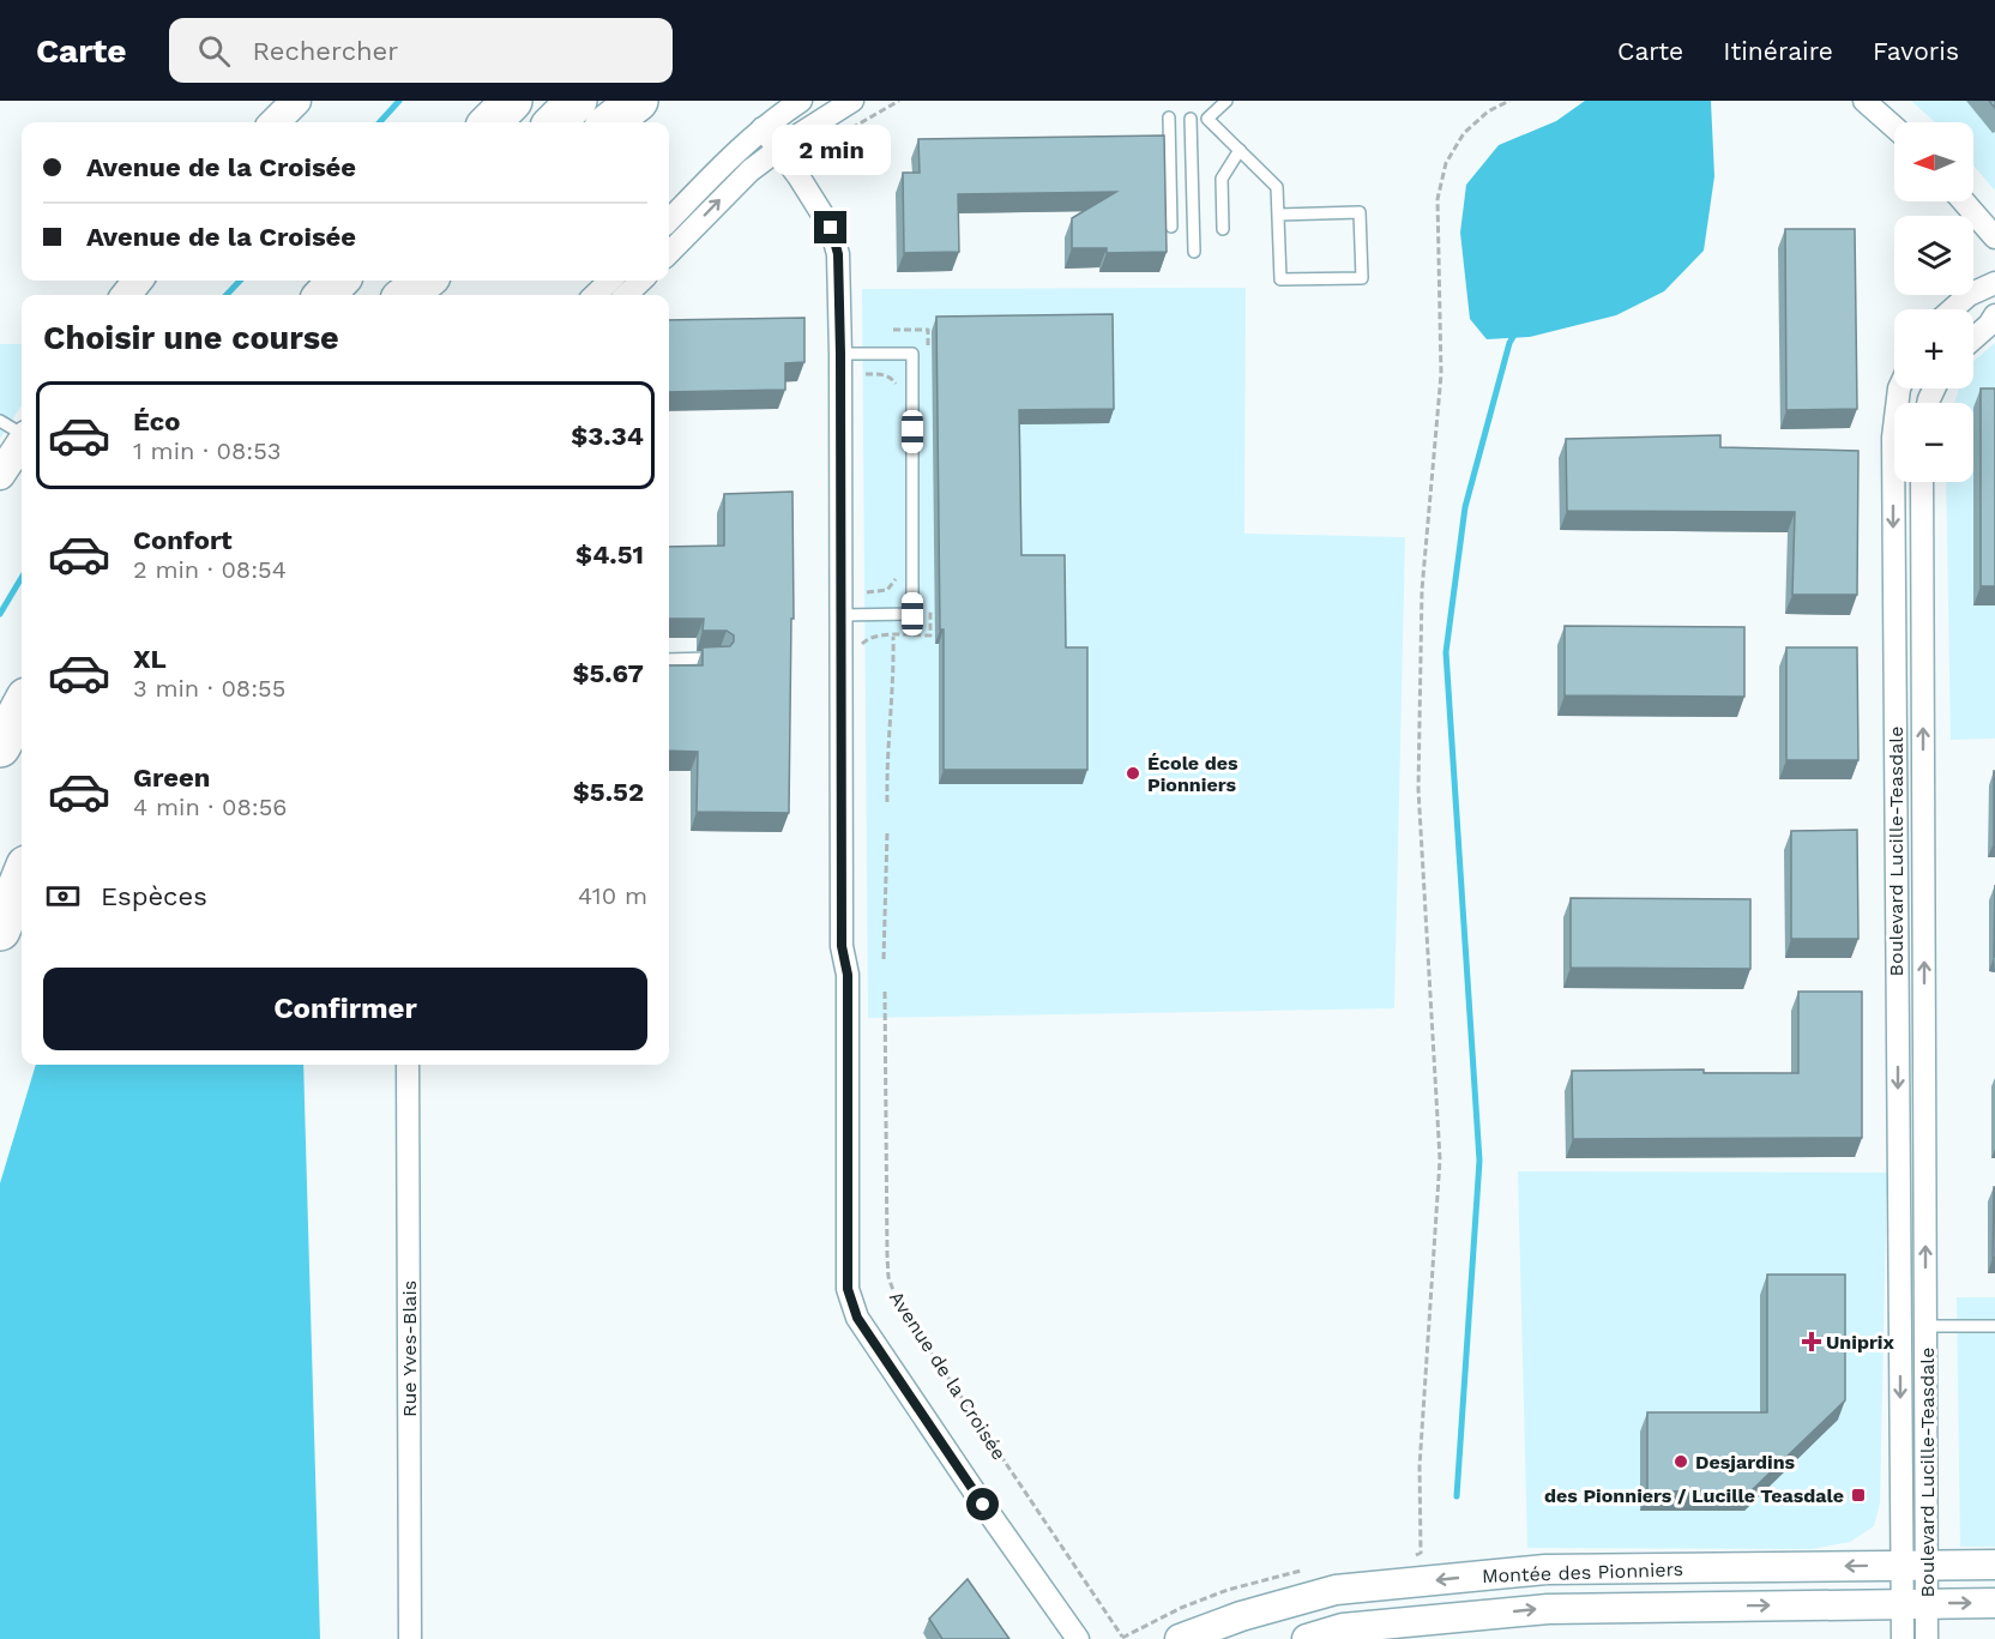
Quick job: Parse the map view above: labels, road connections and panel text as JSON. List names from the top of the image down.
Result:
{
  "streets": {
    "street": ["Boulevard Lucille-Teasdale", "Rue Yves-Blais", "Montée des Pionniers"],
    "path": ["Avenue de la Croisée"]
  },
  "crossings": [
    ["Boulevard Lucille-Teasdale", "Montée des Pionniers"]
  ],
  "places": {
    "other": ["École des Pionniers", "Desjardins"],
    "health": ["Uniprix"],
    "transit": ["des Pionniers / Lucille Teasdale"]
  },
  "north": "left",
  "page": {
    "header": "Carte",
    "search": "Rechercher",
    "nav": ["Carte", "Itinéraire", "Favoris"],
    "map_buttons": ["+", "−"],
    "banner": ["Avenue de la Croisée", "Avenue de la Croisée"],
    "bubble": "2 min",
    "heading": "Choisir une course",
    "list": [
      {
        "name": "Éco",
        "note": "1 min · 08:53",
        "value": "$3.34"
      },
      {
        "name": "Confort",
        "note": "2 min · 08:54",
        "value": "$4.51"
      },
      {
        "name": "XL",
        "note": "3 min · 08:55",
        "value": "$5.67"
      },
      {
        "name": "Green",
        "note": "4 min · 08:56",
        "value": "$5.52"
      }
    ],
    "pay": ["Espèces", "410 m"],
    "buttons": "Confirmer"
  }
}
